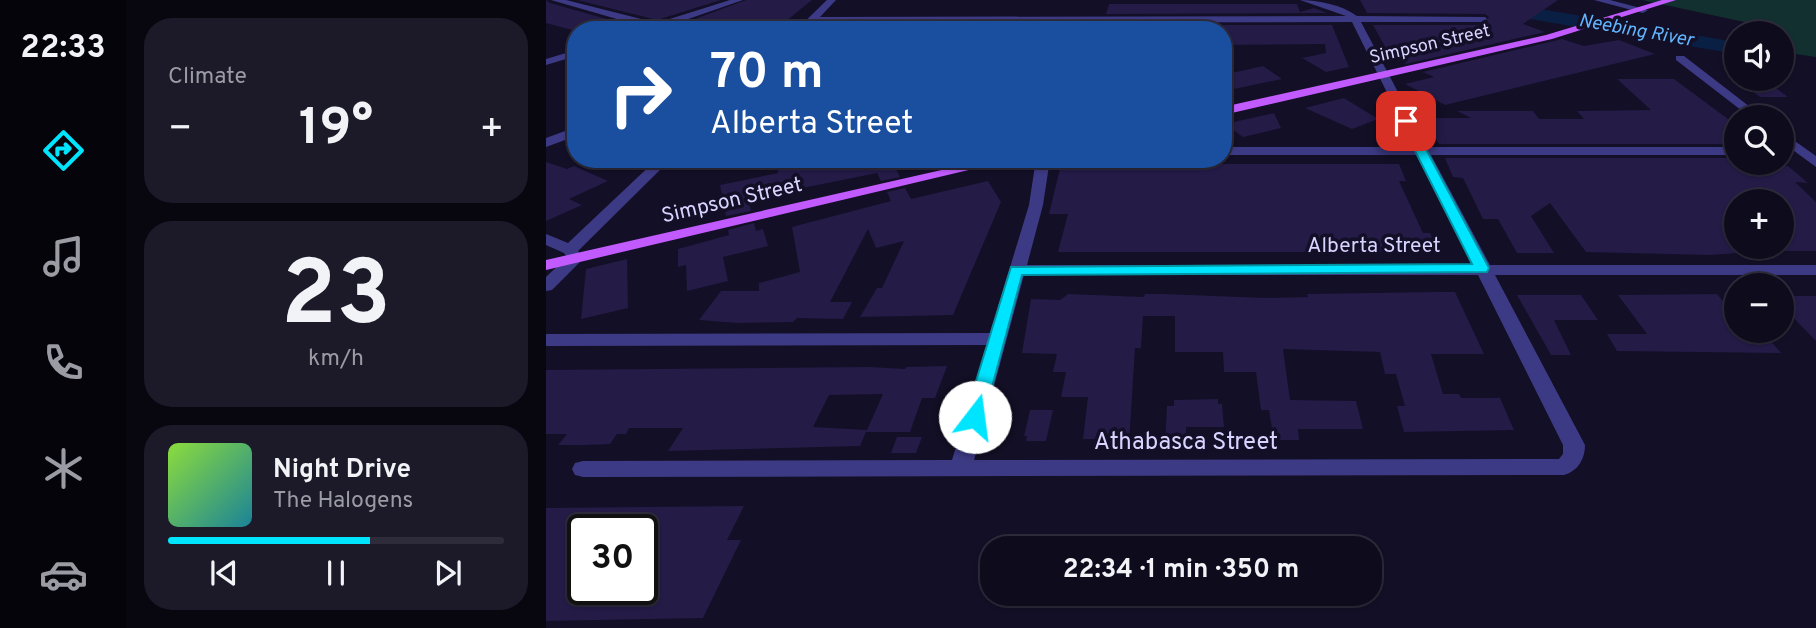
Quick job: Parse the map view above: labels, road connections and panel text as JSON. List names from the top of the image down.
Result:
{
  "streets": {
    "main road": ["Simpson Street"],
    "street": ["Alberta Street", "Athabasca Street"]
  },
  "crossings": [
    ["Alberta Street", "Athabasca Street"]
  ],
  "water": ["Neebing River"],
  "page": {
    "tabs": "22:33",
    "tile": [
      "Climate",
      ["23", "km/h"]
    ],
    "map_buttons": ["+", "−"],
    "turn": ["70 m", "Alberta Street"],
    "heat": ["−", "19°", "+"],
    "song": ["Night Drive", "The Halogens"],
    "limit": "30",
    "trip": "22:34 · 1 min · 350 m"
  }
}
